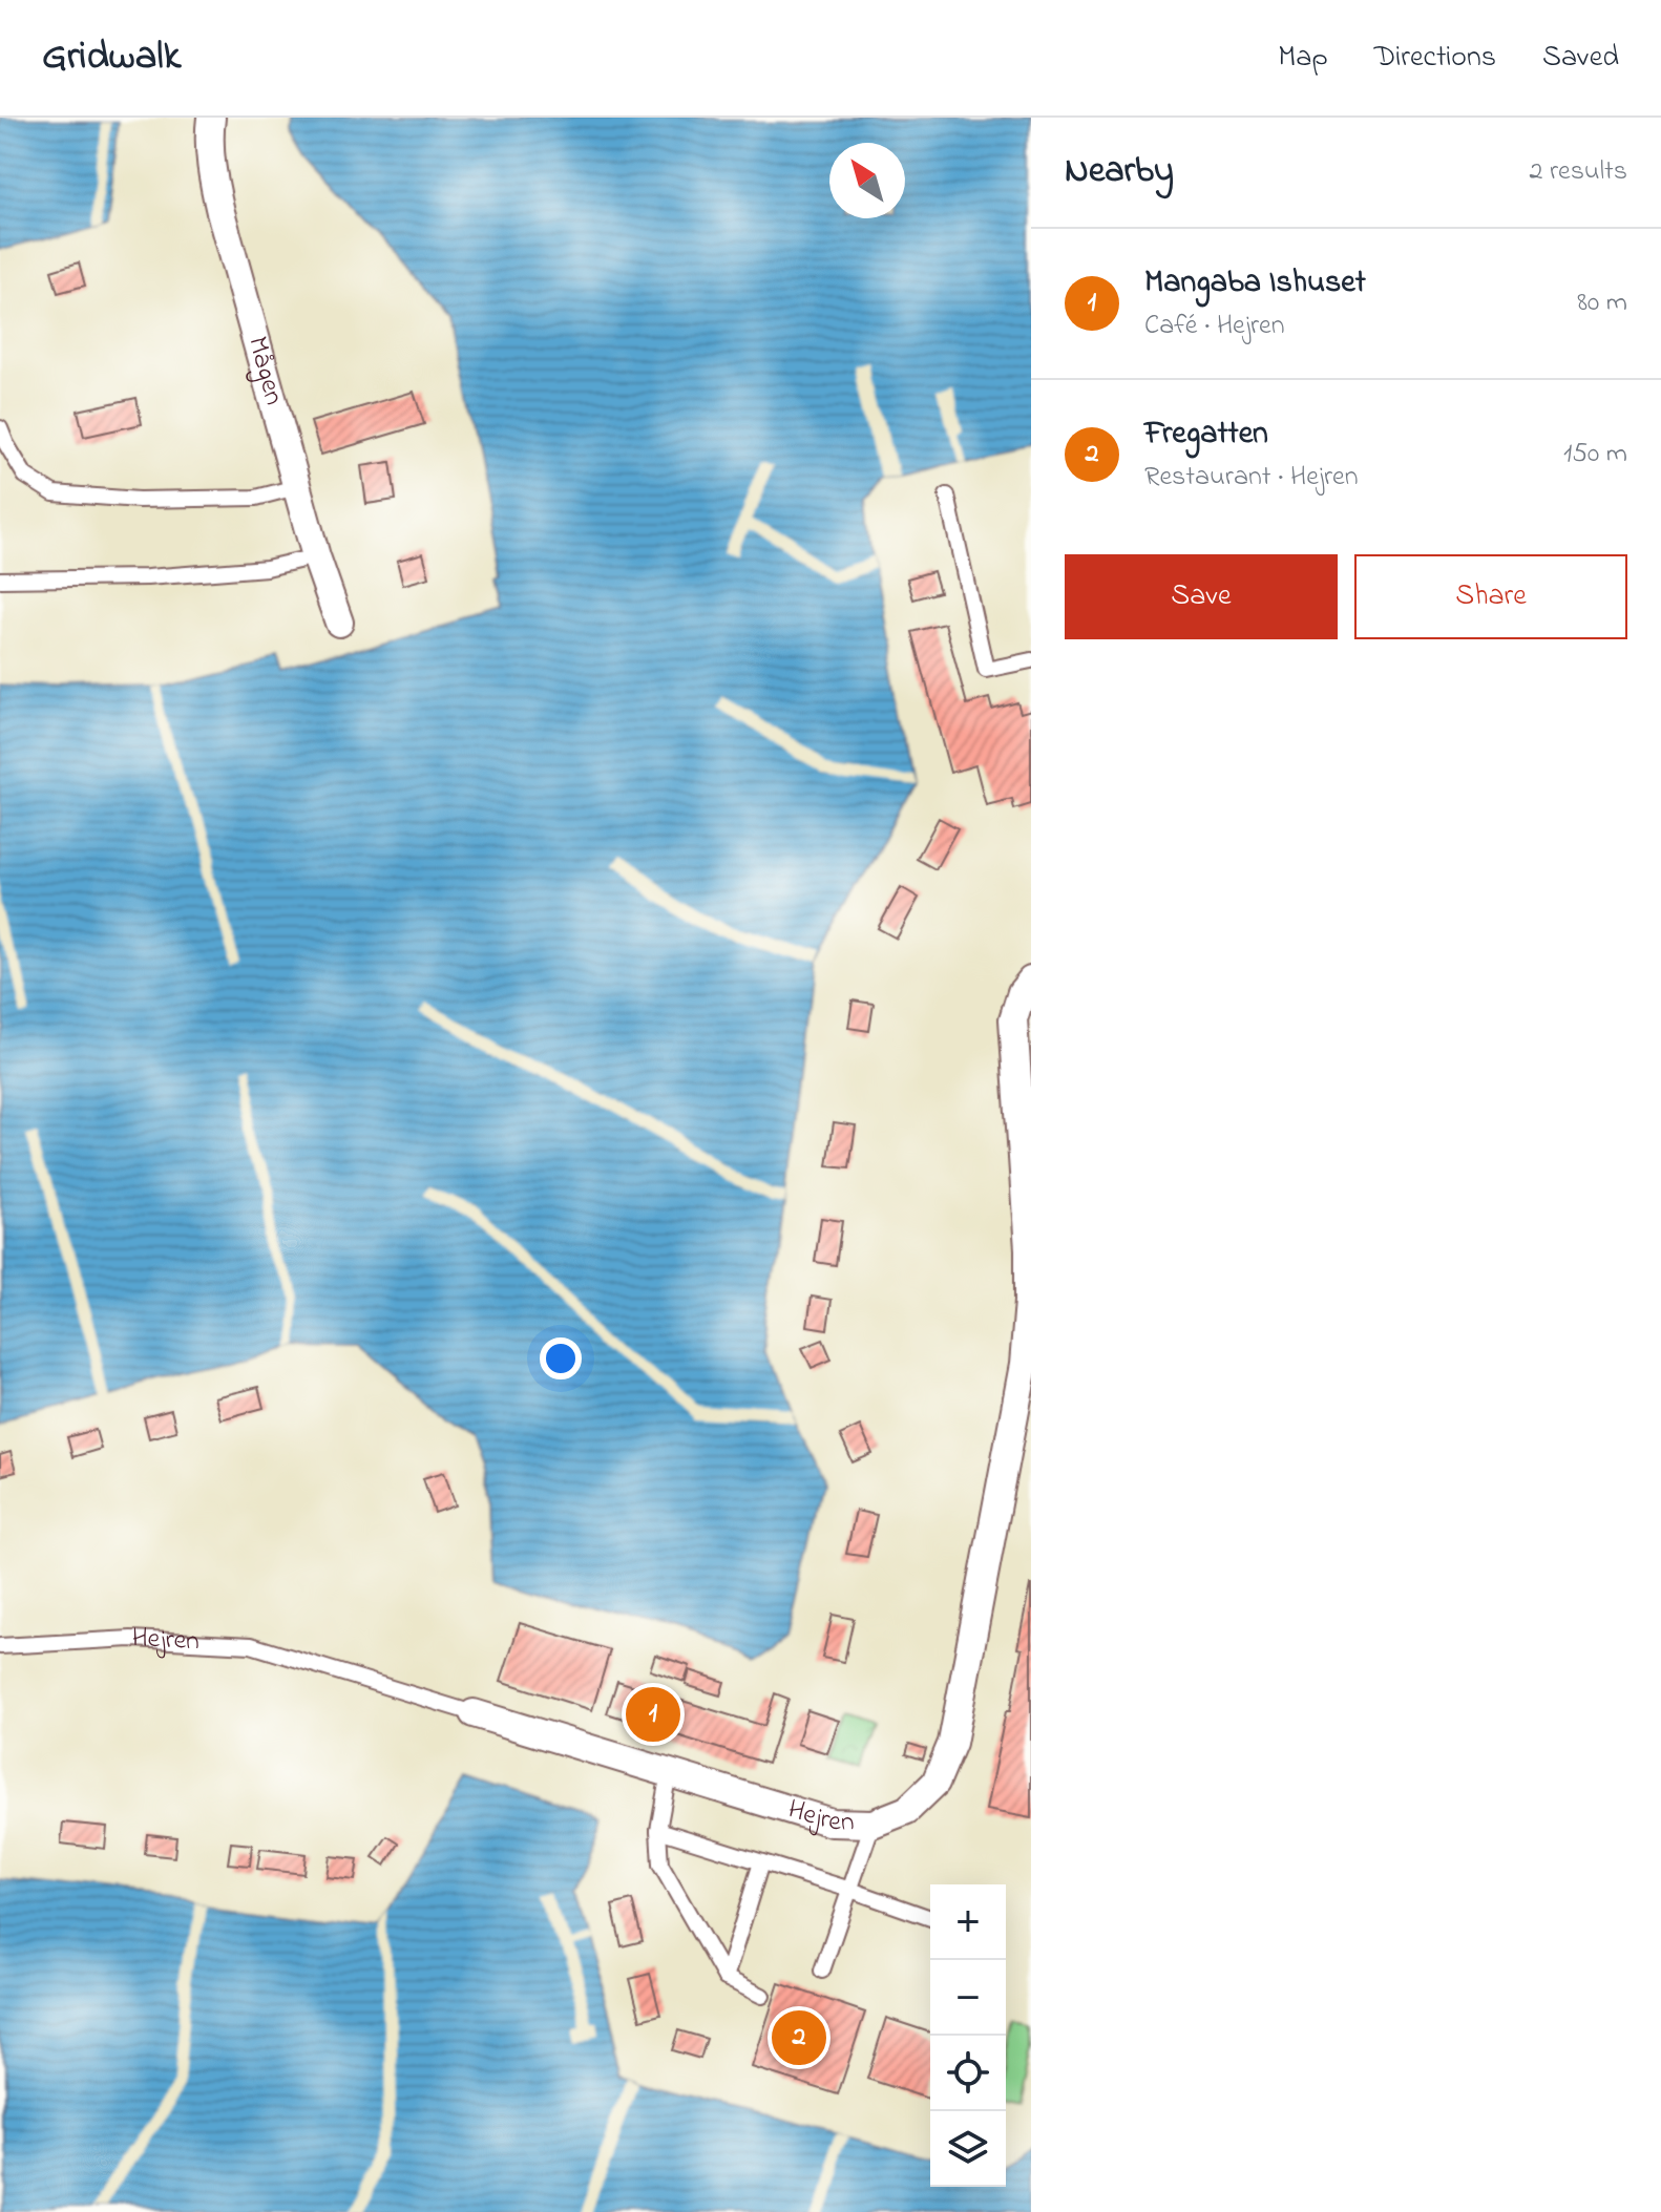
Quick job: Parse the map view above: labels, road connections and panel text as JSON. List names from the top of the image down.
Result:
{
  "streets": {
    "street": ["Mågen", "Hejren"]
  },
  "north": "top left",
  "page": {
    "header": "Gridwalk",
    "nav": ["Map", "Directions", "Saved"],
    "heading": ["Nearby", "2 results"],
    "list": [
      {
        "mark": "1",
        "name": "Mangaba Ishuset",
        "note": "Café · Hejren",
        "value": "80 m"
      },
      {
        "mark": "2",
        "name": "Fregatten",
        "note": "Restaurant · Hejren",
        "value": "150 m"
      }
    ],
    "buttons": ["Save", "Share"],
    "pins": ["1", "2"],
    "map_buttons": ["+", "−"]
  }
}
